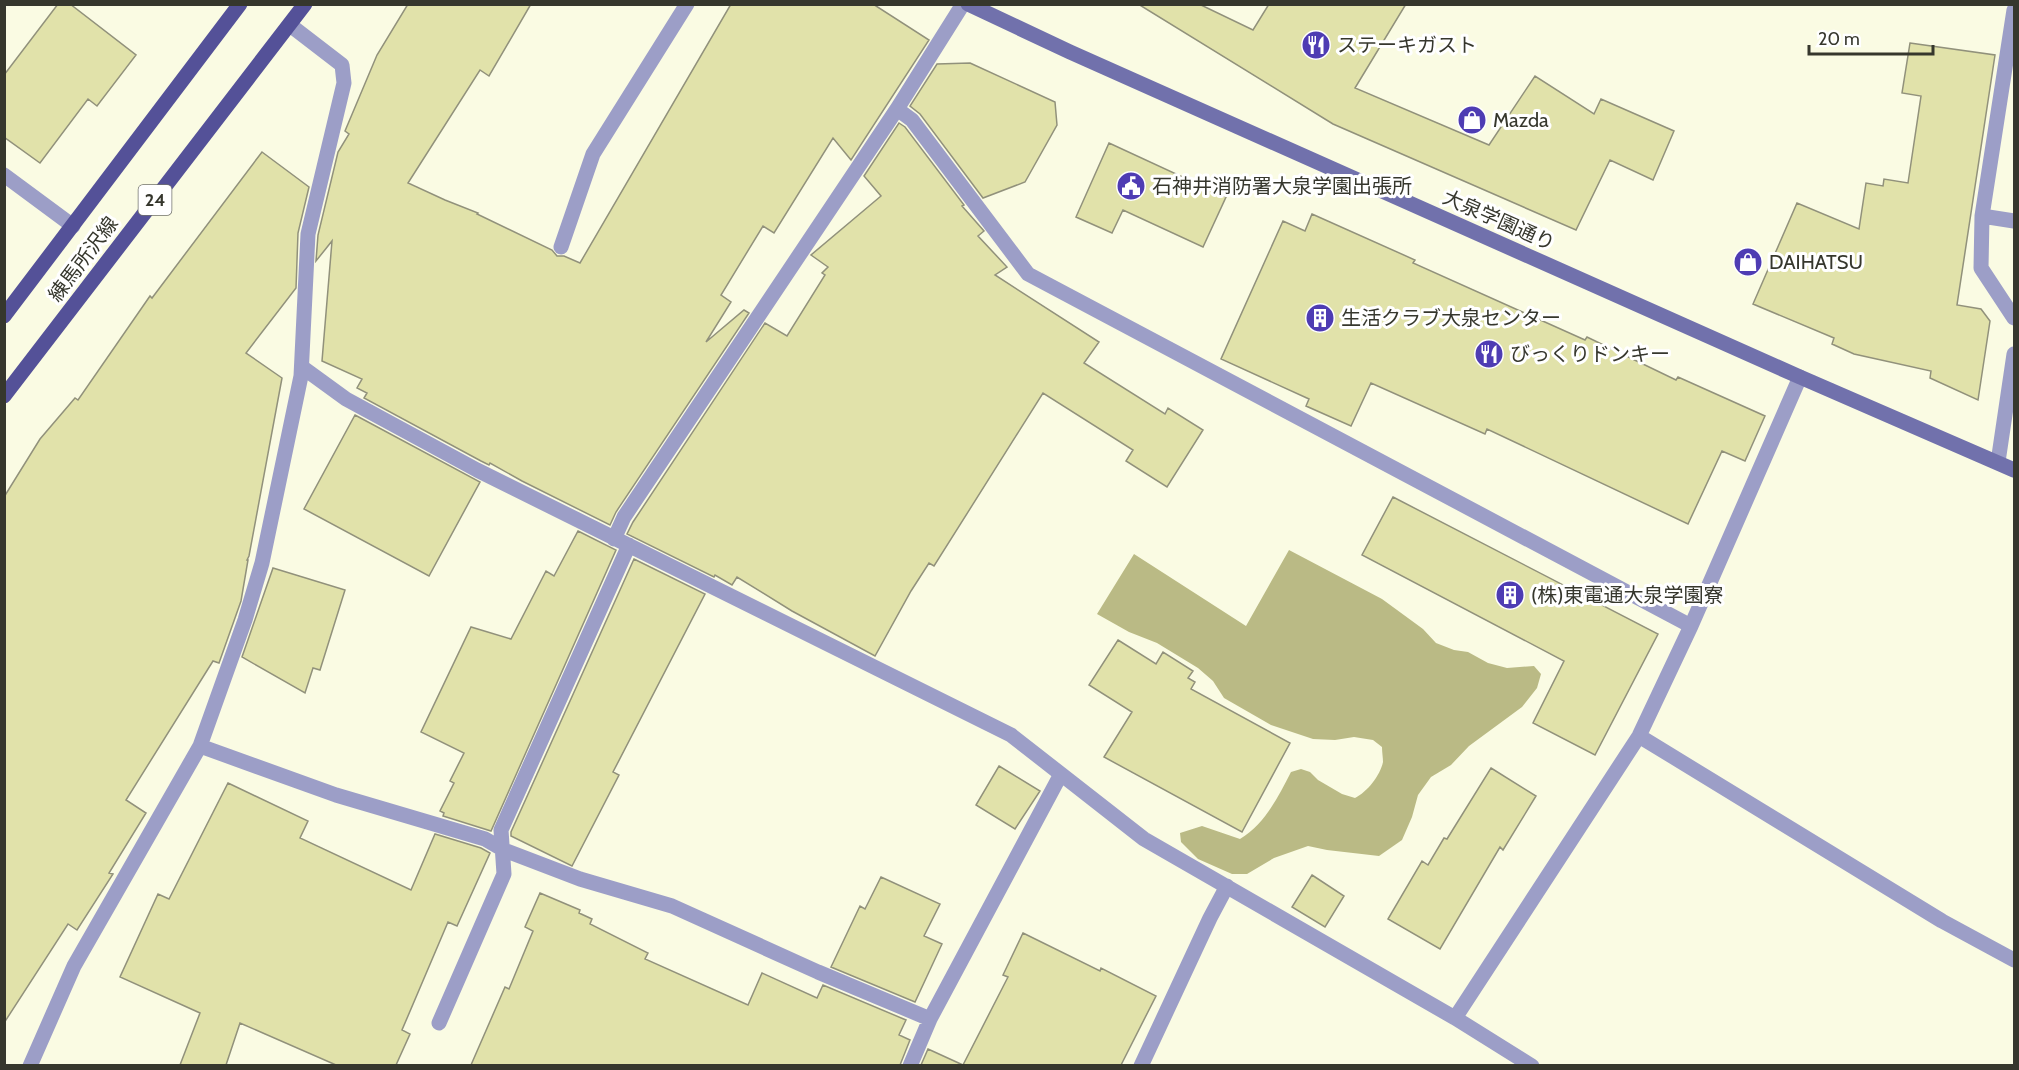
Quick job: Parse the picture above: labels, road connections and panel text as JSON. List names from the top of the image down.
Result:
{
  "streets": {
    "main road": ["24", "練馬所沢線"],
    "street": ["大泉学園通り"]
  },
  "places": {
    "restaurant": ["ステーキガスト", "びっくりドンキー"],
    "shop": ["Mazda", "DAIHATSU"],
    "public building": ["石神井消防署大泉学園出張所"],
    "building": ["生活クラブ大泉センター", "(株)東電通大泉学園寮"]
  },
  "scale_bar": "20 m"
}
